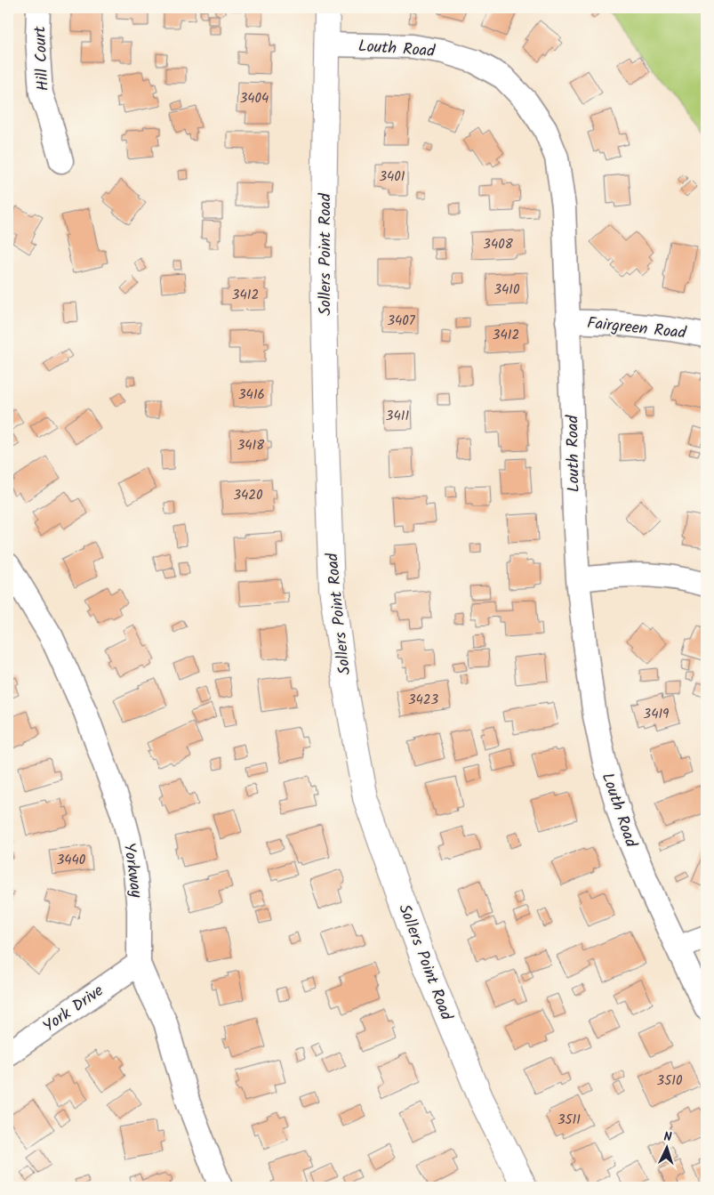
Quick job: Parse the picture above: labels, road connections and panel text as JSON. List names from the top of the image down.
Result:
{
  "streets": {
    "main road": ["Sollers Point Road"],
    "street": [
      "Louth Road",
      "Hill Court",
      "Fairgreen Road",
      "Yorkway",
      "York Drive"
    ]
  },
  "crossings": [
    ["Louth Road", "Sollers Point Road"],
    ["Louth Road", "Fairgreen Road"],
    ["Yorkway", "York Drive"]
  ],
  "house_numbers": [
    "3404",
    "3401",
    "3408",
    "3410",
    "3412",
    "3407",
    "3412",
    "3416",
    "3411",
    "3418",
    "3420",
    "3423",
    "3419",
    "3440",
    "3510",
    "3511"
  ],
  "north": "top"
}
